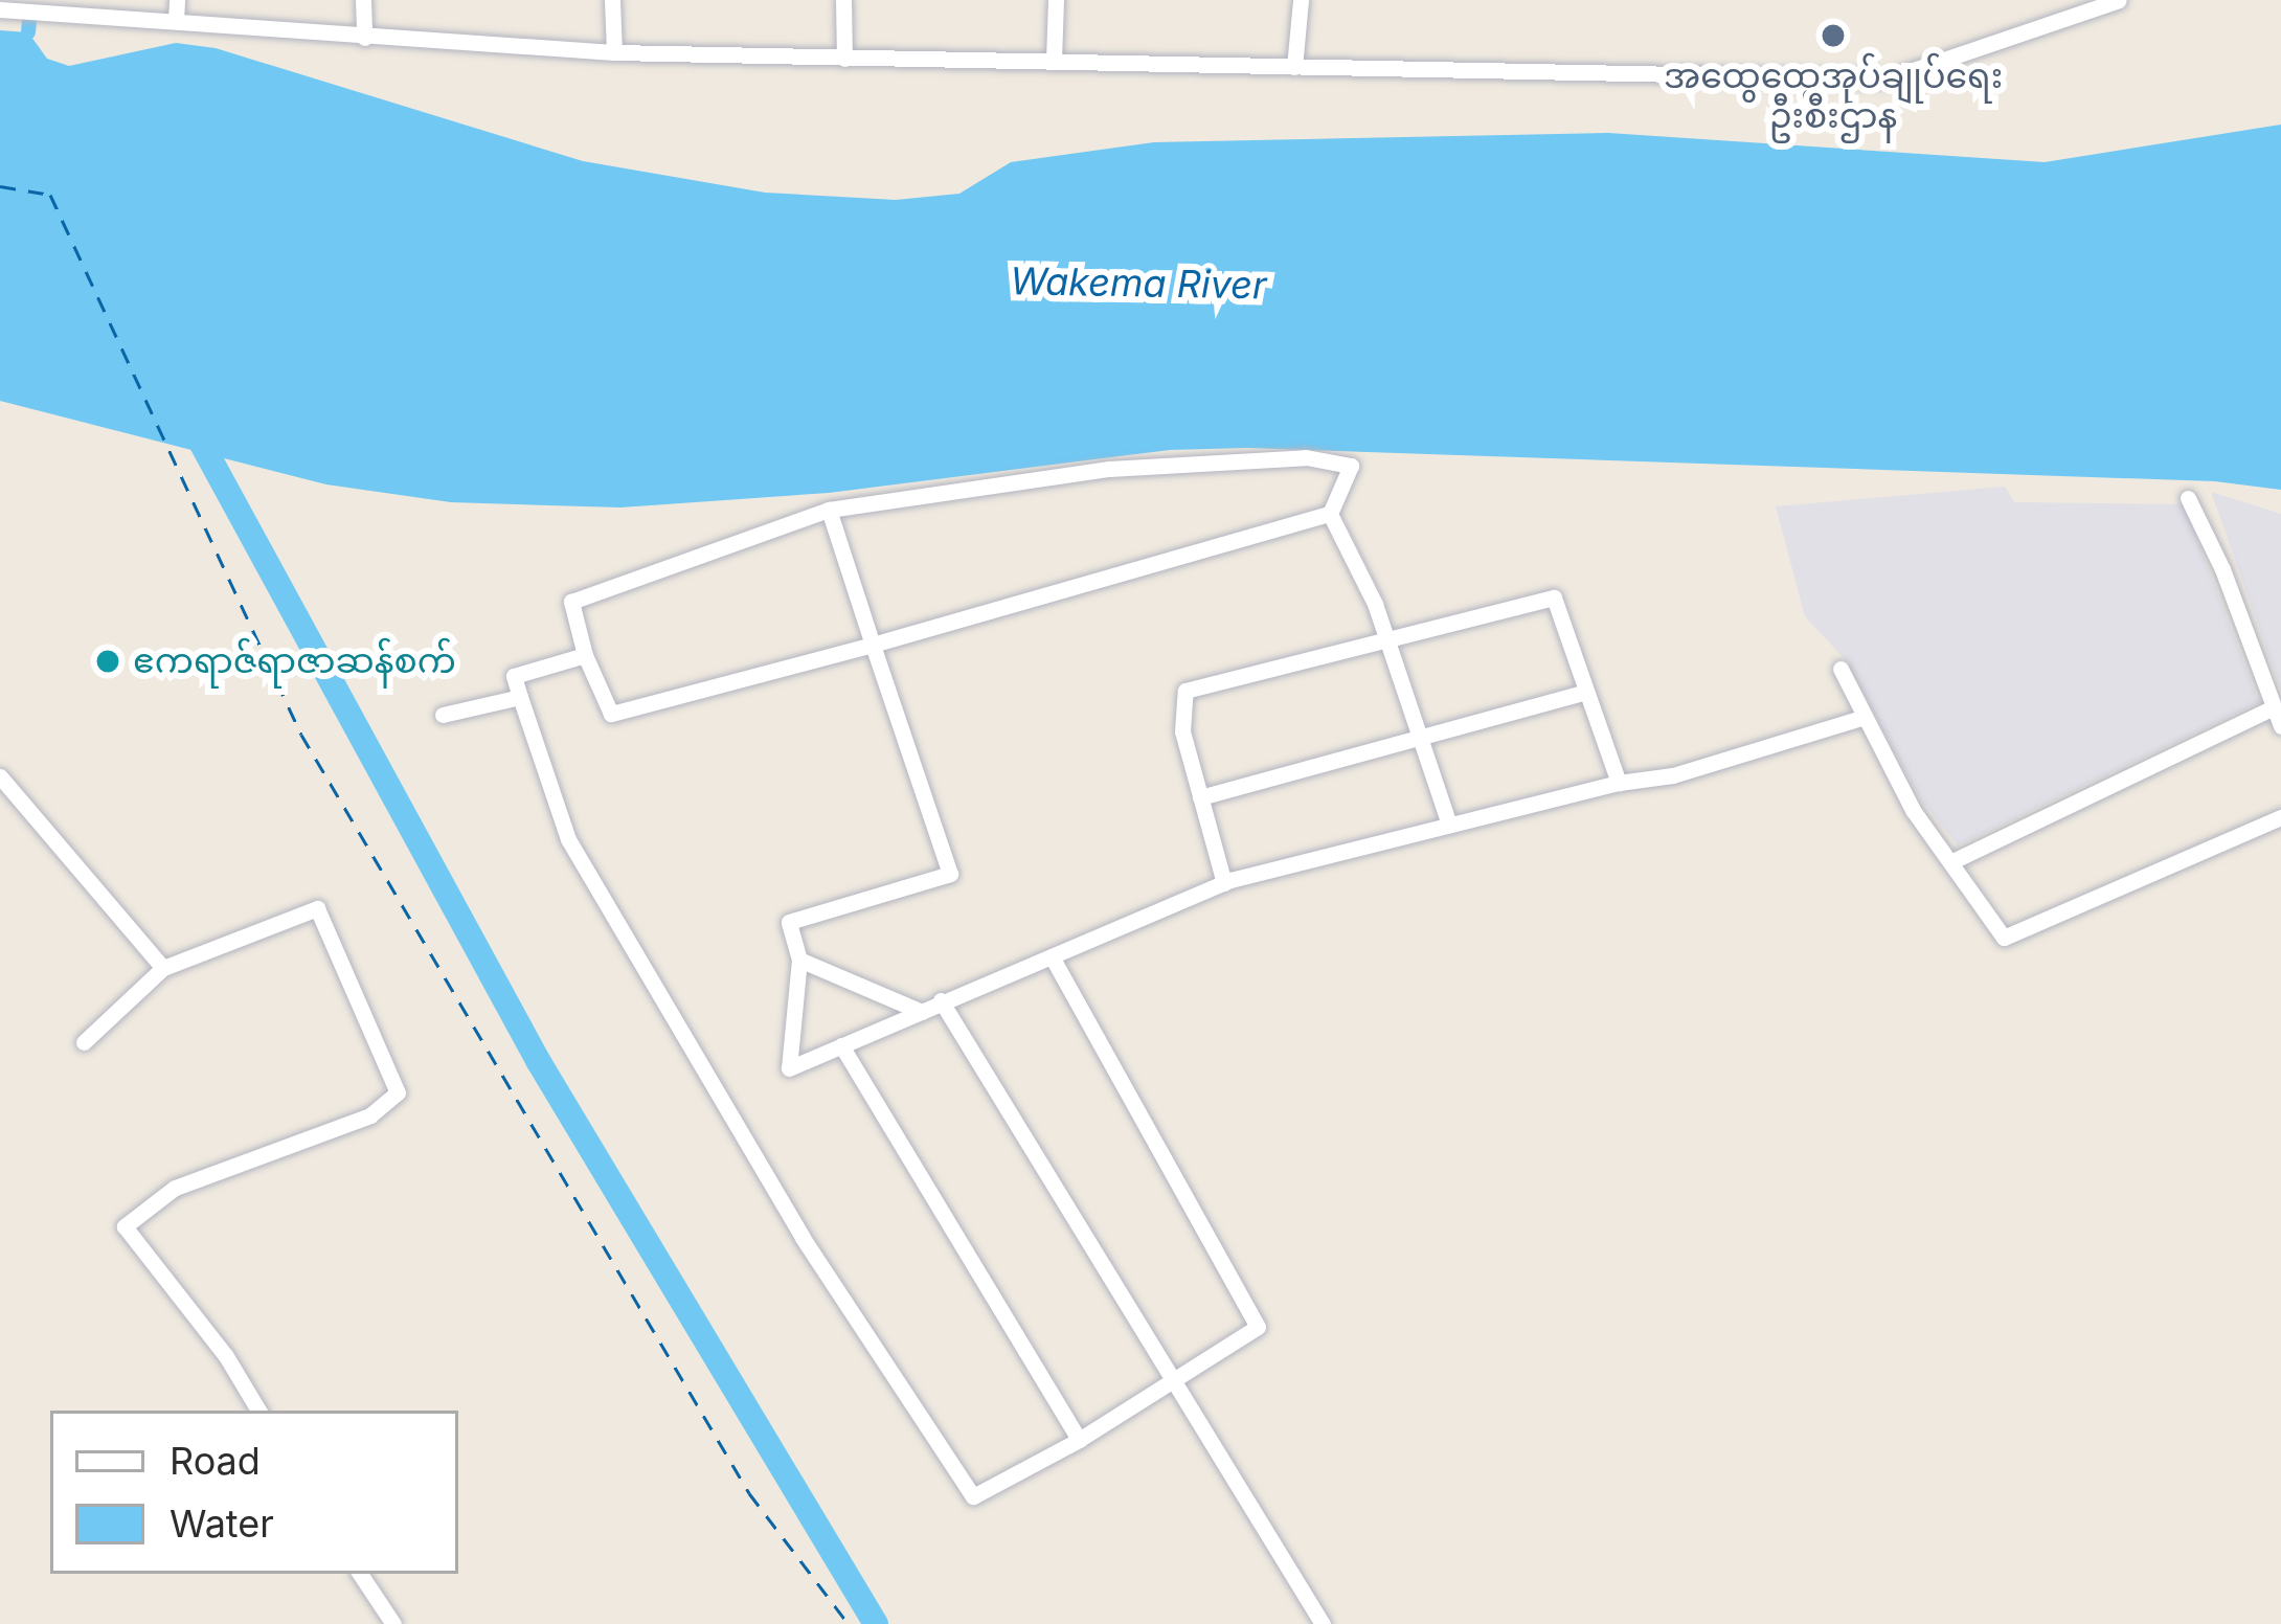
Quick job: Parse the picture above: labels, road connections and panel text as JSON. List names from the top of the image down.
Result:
{
  "water": ["Wakema River"],
  "places": ["အထွေထွေအုပ်ချုပ်ရေး ဦးစီးဌာန", "ဧကရာဇ်ရာဇာဆန်စက်"],
  "legend": ["Road", "Water"]
}
